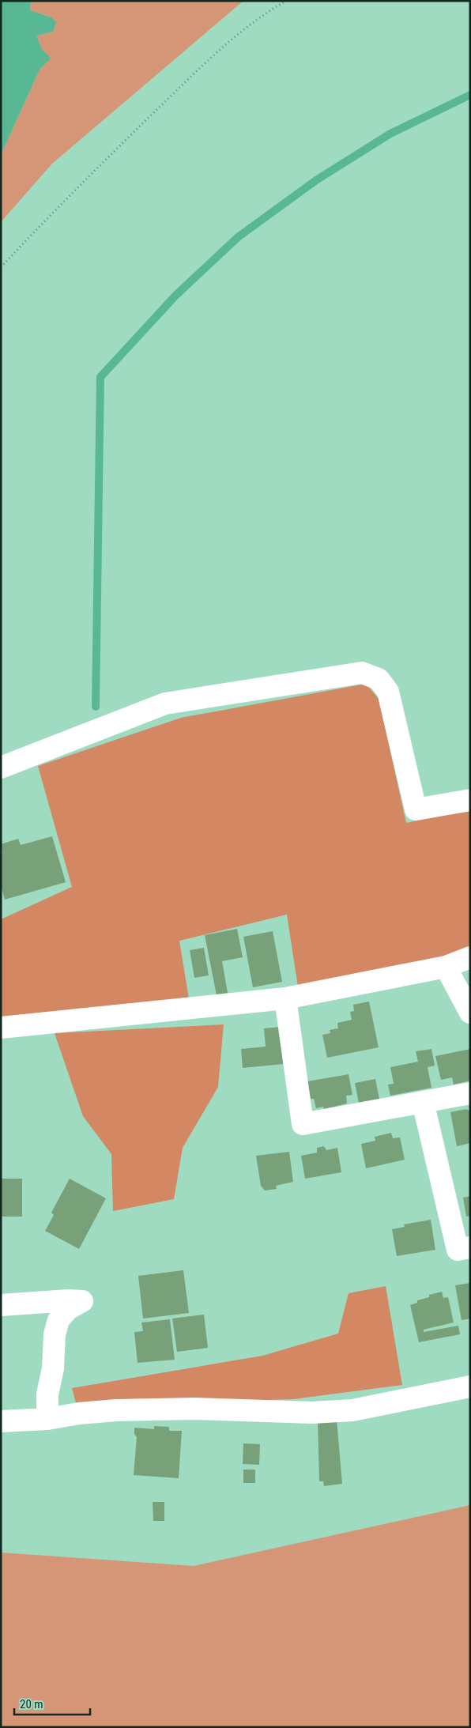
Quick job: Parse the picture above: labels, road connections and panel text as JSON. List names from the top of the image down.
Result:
{
  "scale_bar": "20 m"
}
